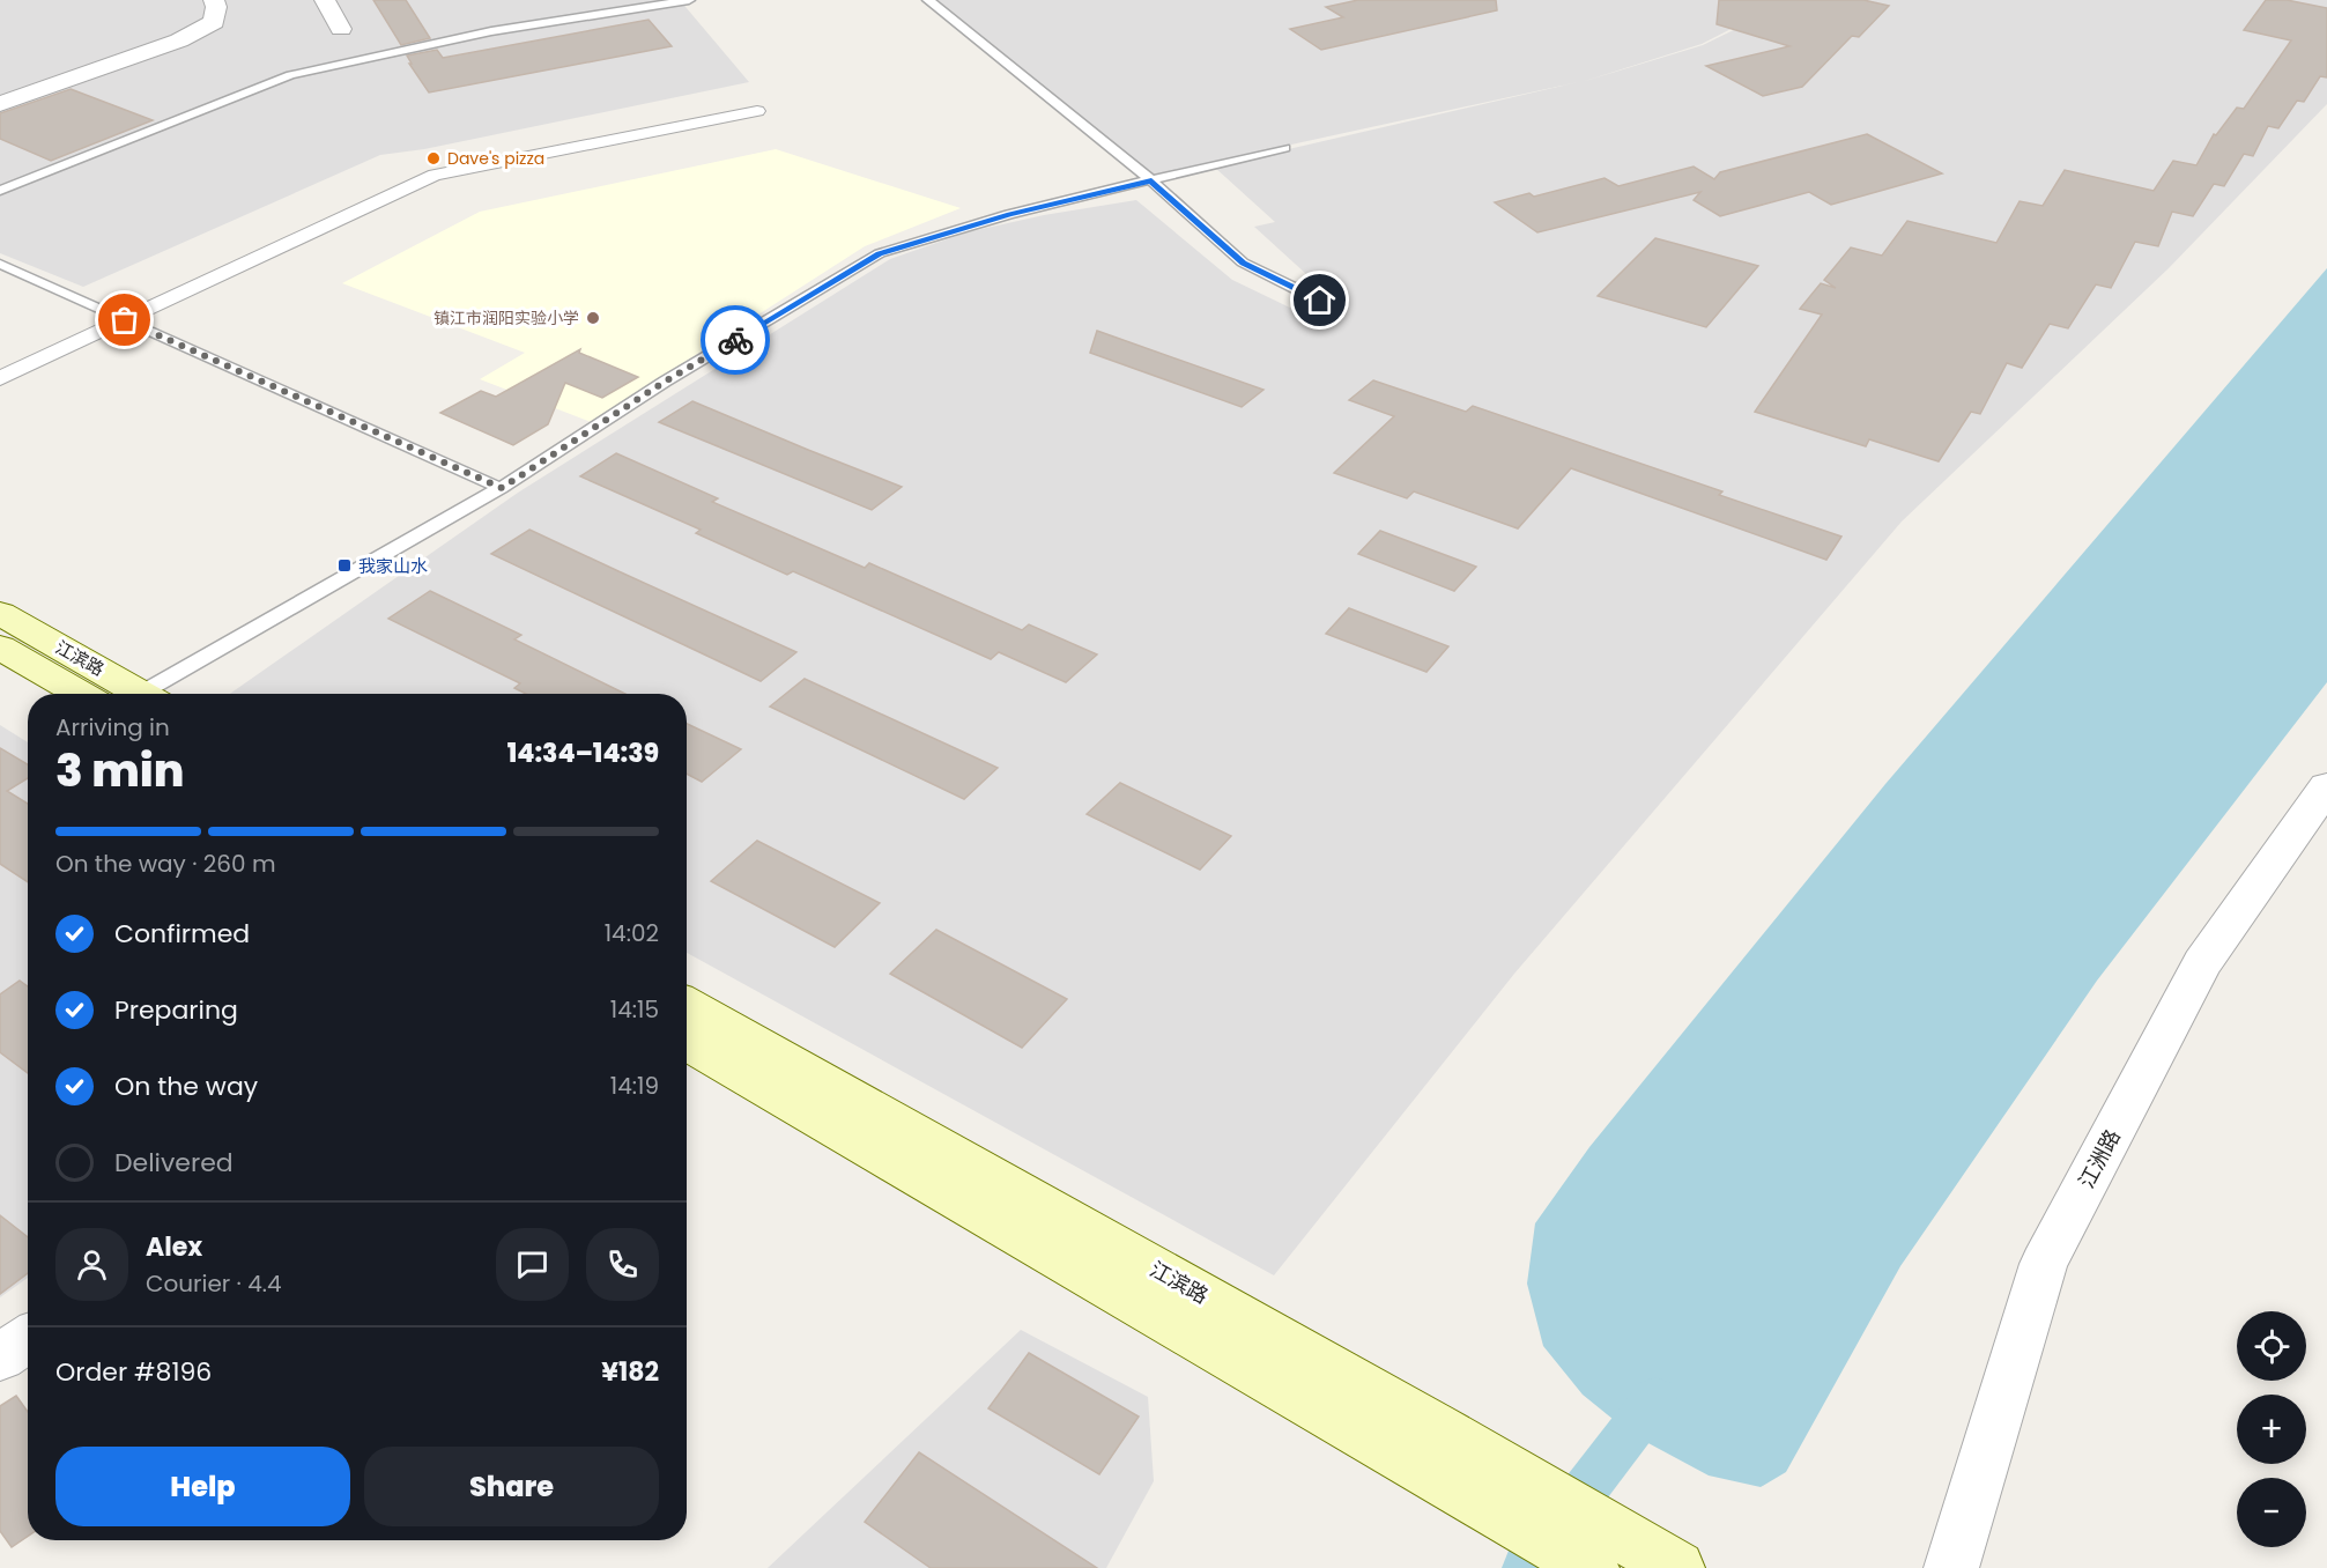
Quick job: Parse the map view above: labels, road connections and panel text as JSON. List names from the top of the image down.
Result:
{
  "streets": {
    "main road": ["江滨路"],
    "street": ["江洲路"]
  },
  "places": {
    "other": ["Dave's pizza", "镇江市润阳实验小学"],
    "transit": ["我家山水"]
  },
  "page": {
    "heading": ["3 min", "Arriving in", "14:34–14:39"],
    "panel": [
      "Alex",
      "Courier · 4.4",
      "Order #8196",
      "¥182"
    ],
    "bar": "On the way · 260 m",
    "list": [
      ["Confirmed", "14:02"],
      ["Preparing", "14:15"],
      ["On the way", "14:19"],
      "Delivered"
    ],
    "map_buttons": ["+", "−"],
    "buttons": ["Help", "Share"]
  }
}
